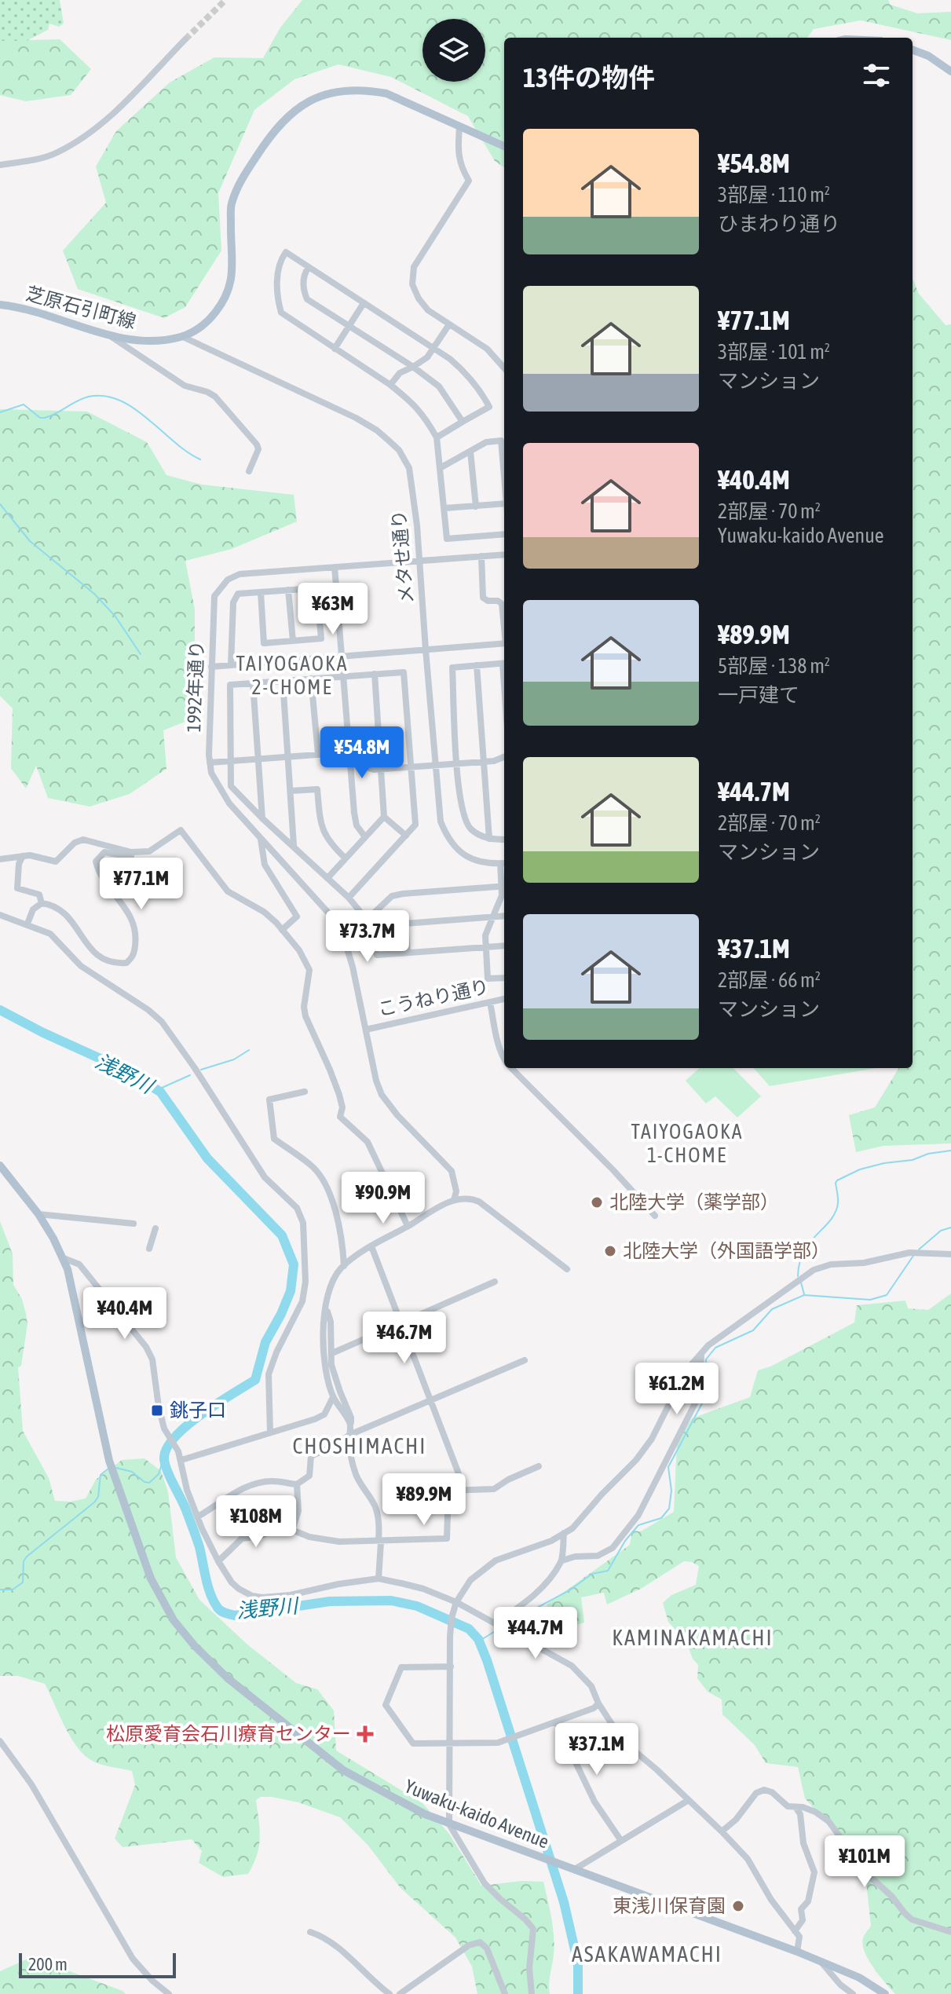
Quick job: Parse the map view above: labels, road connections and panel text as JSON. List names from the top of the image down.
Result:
{
  "streets": {
    "main road": ["芝原石引町線", "Yuwaku-kaido Avenue"],
    "street": ["メタせ通り", "1992年通り", "こうねり通り"]
  },
  "crossings": [
    ["芝原石引町線", "メタせ通り"],
    ["メタせ通り", "1992年通り"],
    ["1992年通り", "こうねり通り"]
  ],
  "districts": [
    "TAIYOGAOKA 2-CHOME",
    "TAIYOGAOKA 1-CHOME",
    "CHOSHIMACHI",
    "KAMINAKAMACHI",
    "ASAKAWAMACHI"
  ],
  "water": ["浅野川"],
  "places": {
    "other": ["北陸大学（薬学部）", "北陸大学（外国語学部）", "東浅川保育園"],
    "transit": ["銚子口"],
    "health": ["松原愛育会石川療育センター"]
  },
  "scale_bar": "200 m",
  "page": {
    "heading": "13件の物件",
    "list": [
      {
        "name": "¥54.8M",
        "note": "3部屋 · 110 m² · ひまわり通り"
      },
      {
        "name": "¥77.1M",
        "note": "3部屋 · 101 m² · マンション"
      },
      {
        "name": "¥40.4M",
        "note": "2部屋 · 70 m² · Yuwaku-kaido Avenue"
      },
      {
        "name": "¥89.9M",
        "note": "5部屋 · 138 m² · 一戸建て"
      },
      {
        "name": "¥44.7M",
        "note": "2部屋 · 70 m² · マンション"
      },
      {
        "name": "¥37.1M",
        "note": "2部屋 · 66 m² · マンション"
      }
    ],
    "price": [
      "¥63M",
      "¥54.8M",
      "¥77.1M",
      "¥73.7M",
      "¥90.9M",
      "¥40.4M",
      "¥46.7M",
      "¥61.2M",
      "¥89.9M",
      "¥108M",
      "¥44.7M",
      "¥37.1M",
      "¥101M"
    ],
    "scale": "200 m"
  }
}
